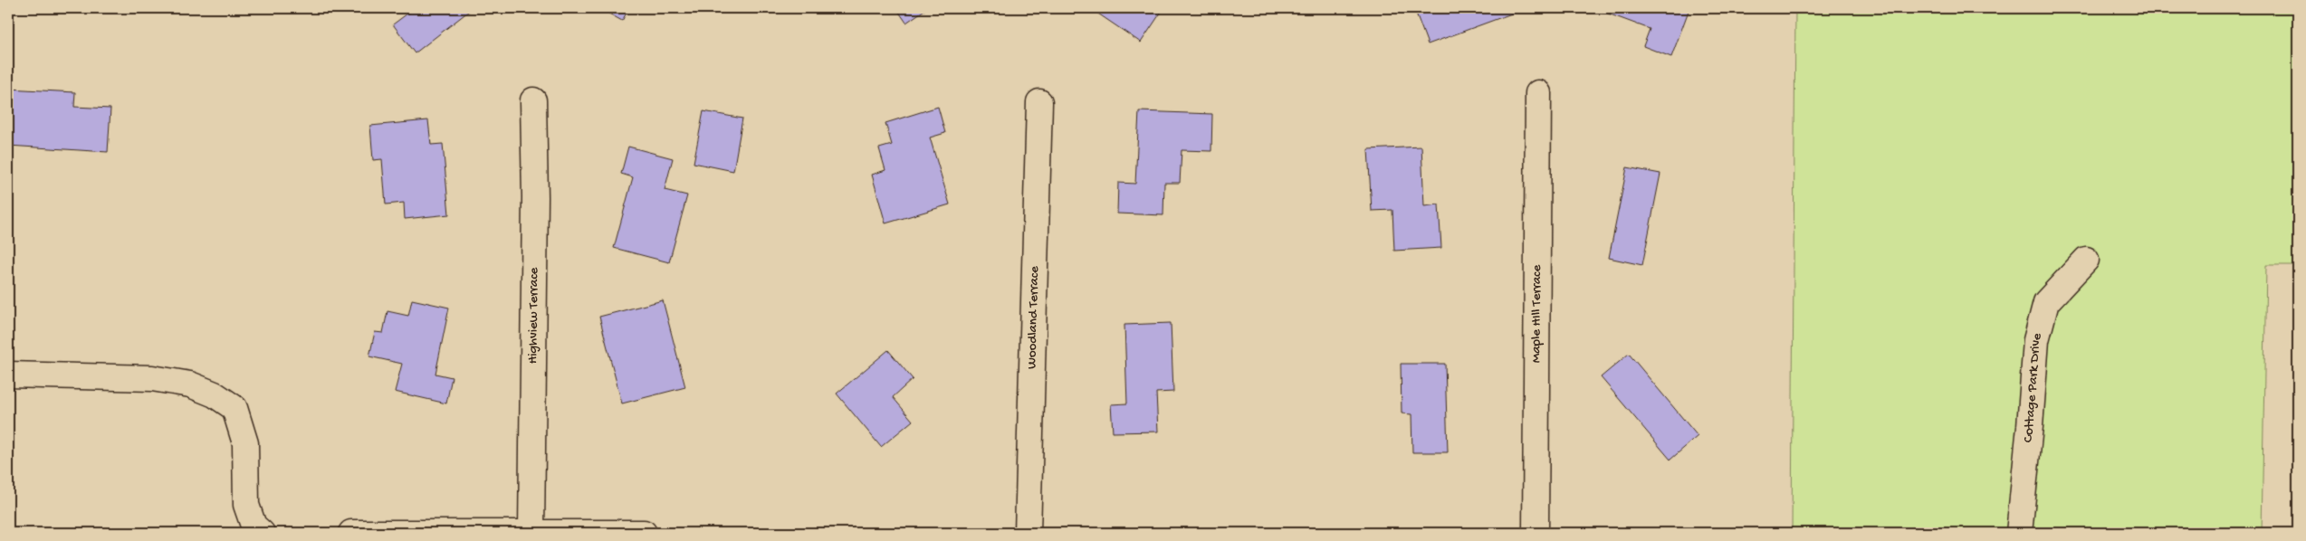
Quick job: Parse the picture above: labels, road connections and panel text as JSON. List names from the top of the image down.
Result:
{
  "streets": {
    "street": [
      "Maple HIll Terrace",
      "Highview Terrace",
      "Woodland Terrace",
      "Cottage Park Drive"
    ]
  }
}
